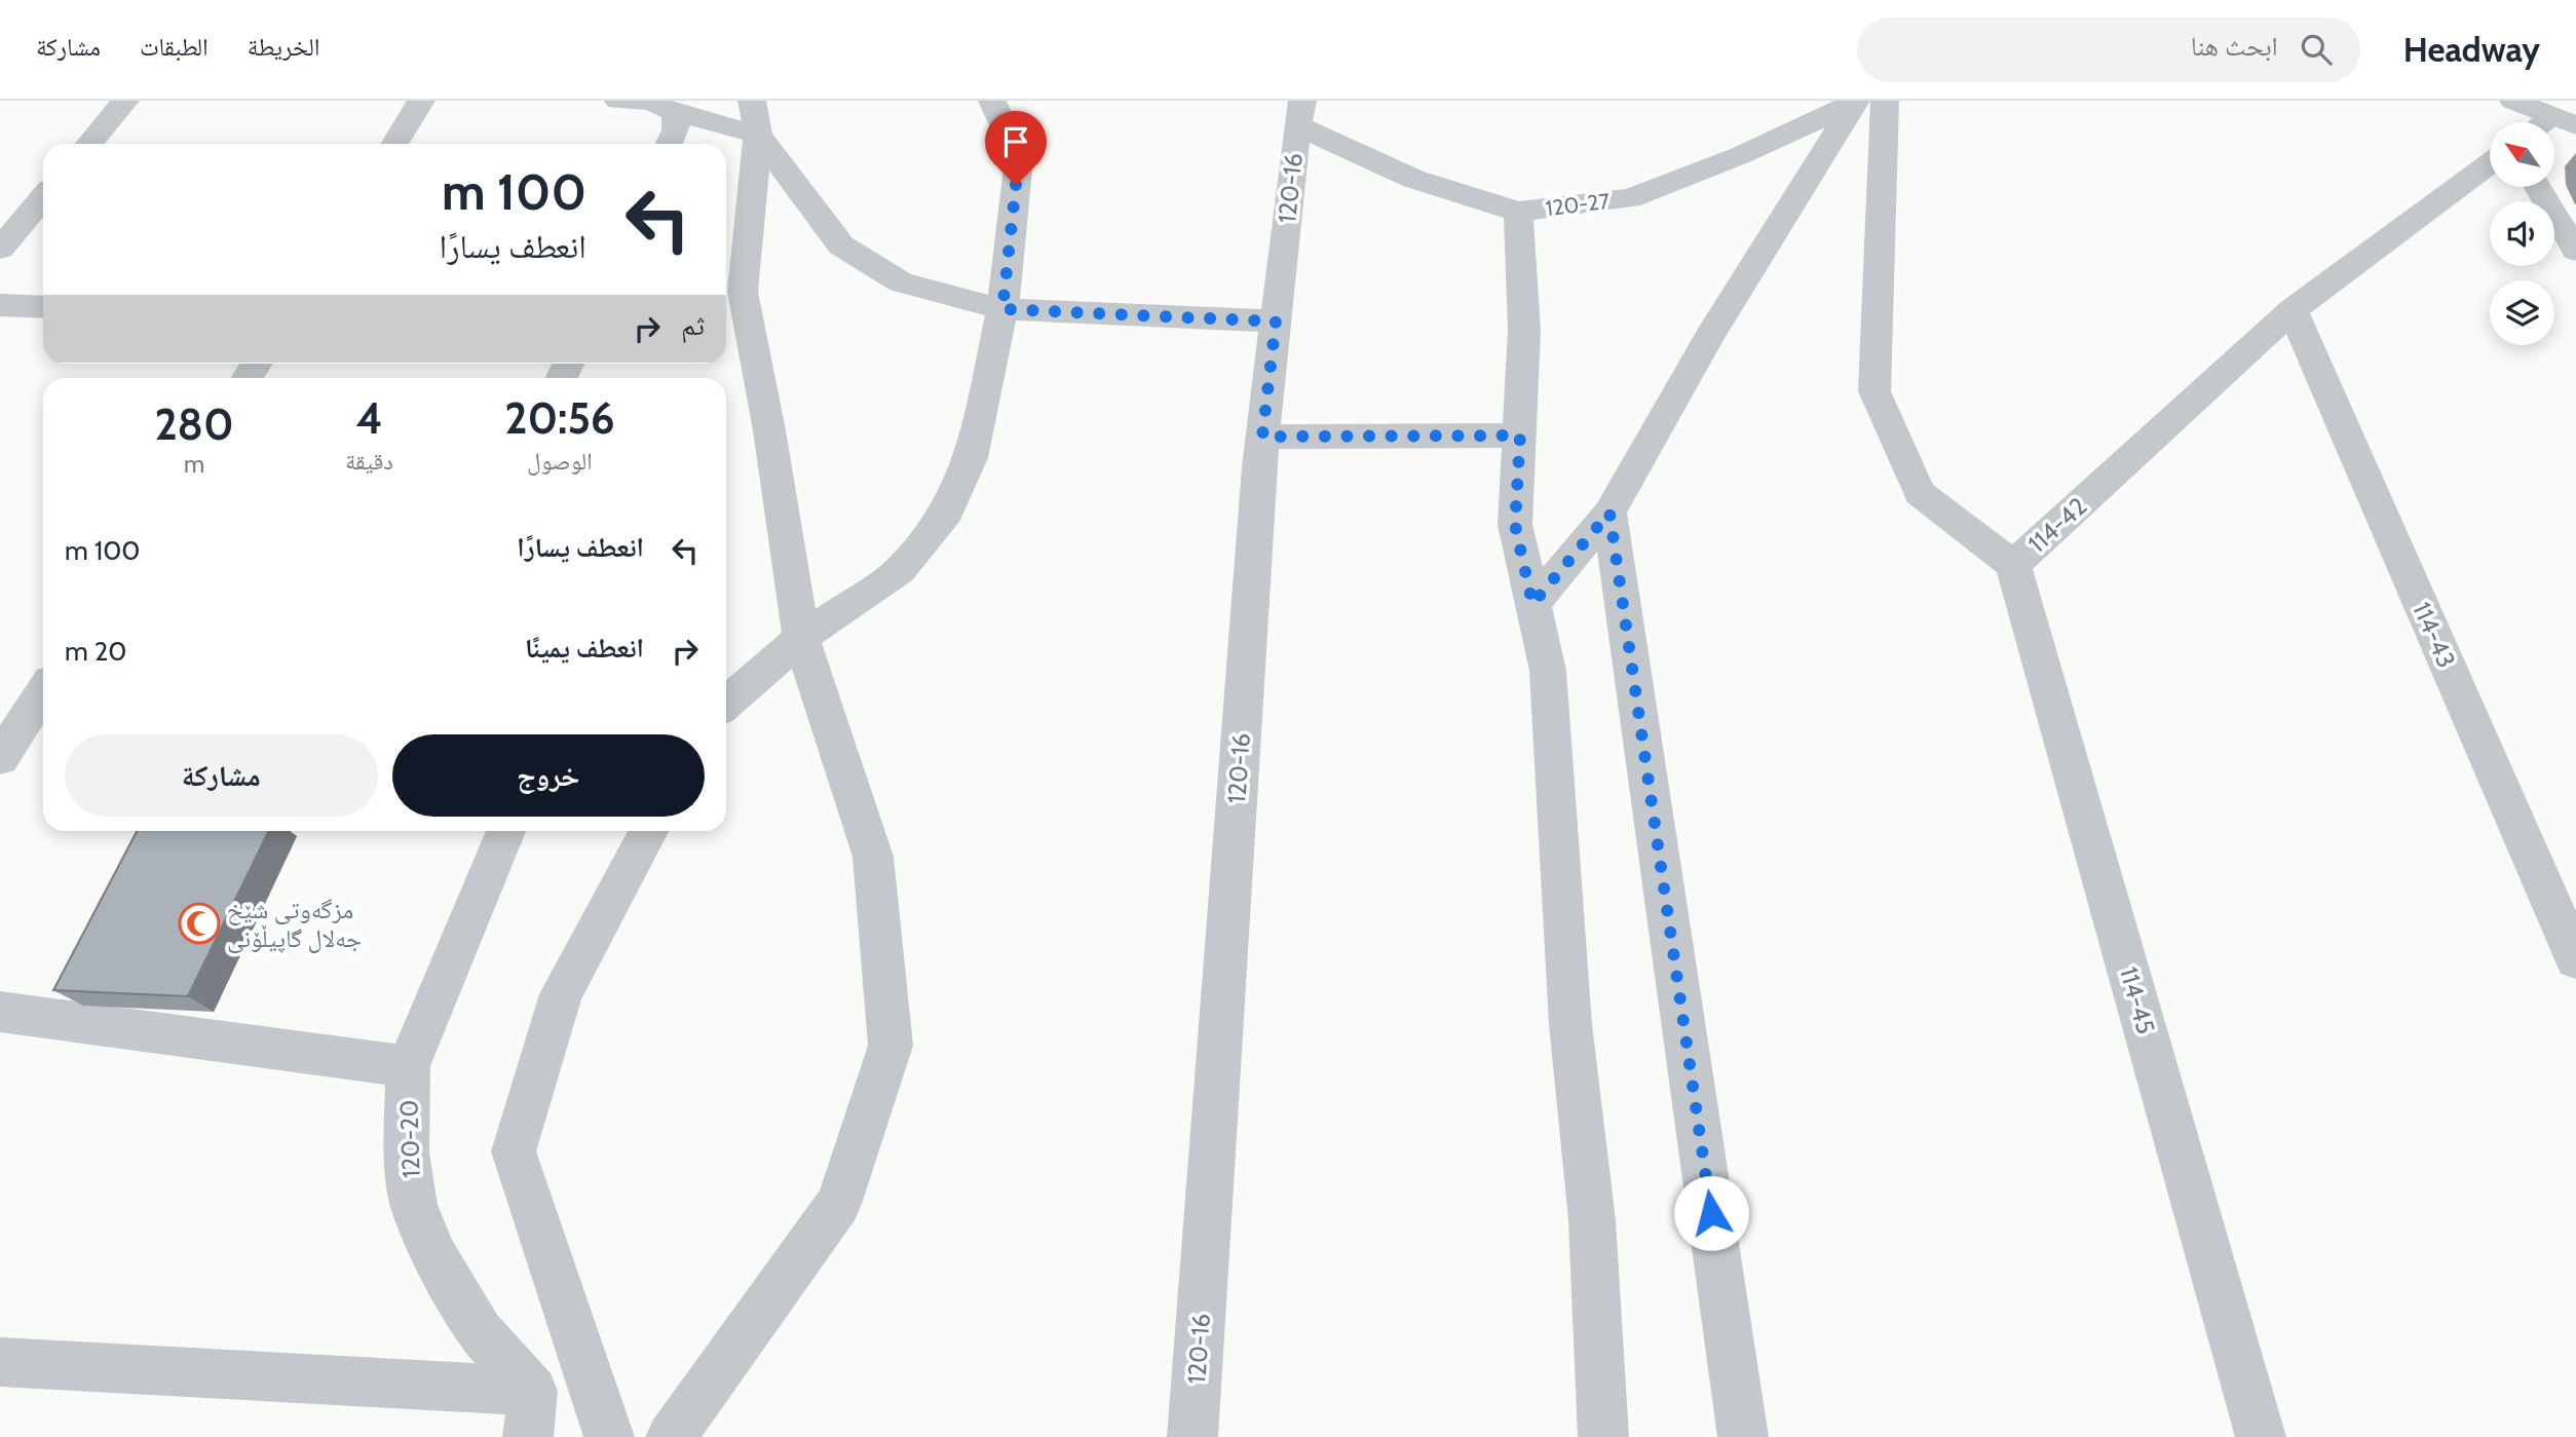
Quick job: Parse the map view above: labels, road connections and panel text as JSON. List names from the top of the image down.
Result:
{
  "streets": {
    "street": [
      "120-16",
      "120-27",
      "114-42",
      "114-43",
      "114-45",
      "120-20"
    ]
  },
  "crossings": [
    ["120-16", "120-27"],
    ["114-42", "114-43"],
    ["114-42", "114-45"]
  ],
  "places": {
    "mosque": ["مزگەوتی شێخ جەلال گاپیڵۆنی"]
  },
  "north": "top left",
  "page": {
    "header": "Headway",
    "search": "ابحث هنا",
    "nav": ["الخريطة", "الطبقات", "مشاركة"],
    "turn": ["100 m", "انعطف يسارًا"],
    "then": "ثم",
    "eta": [
      "20:56",
      "الوصول",
      "4",
      "دقيقة",
      "280",
      "m"
    ],
    "list": [
      {
        "name": "انعطف يسارًا",
        "value": "100 m"
      },
      {
        "name": "انعطف يمينًا",
        "value": "20 m"
      }
    ],
    "buttons": ["خروج", "مشاركة"]
  }
}
